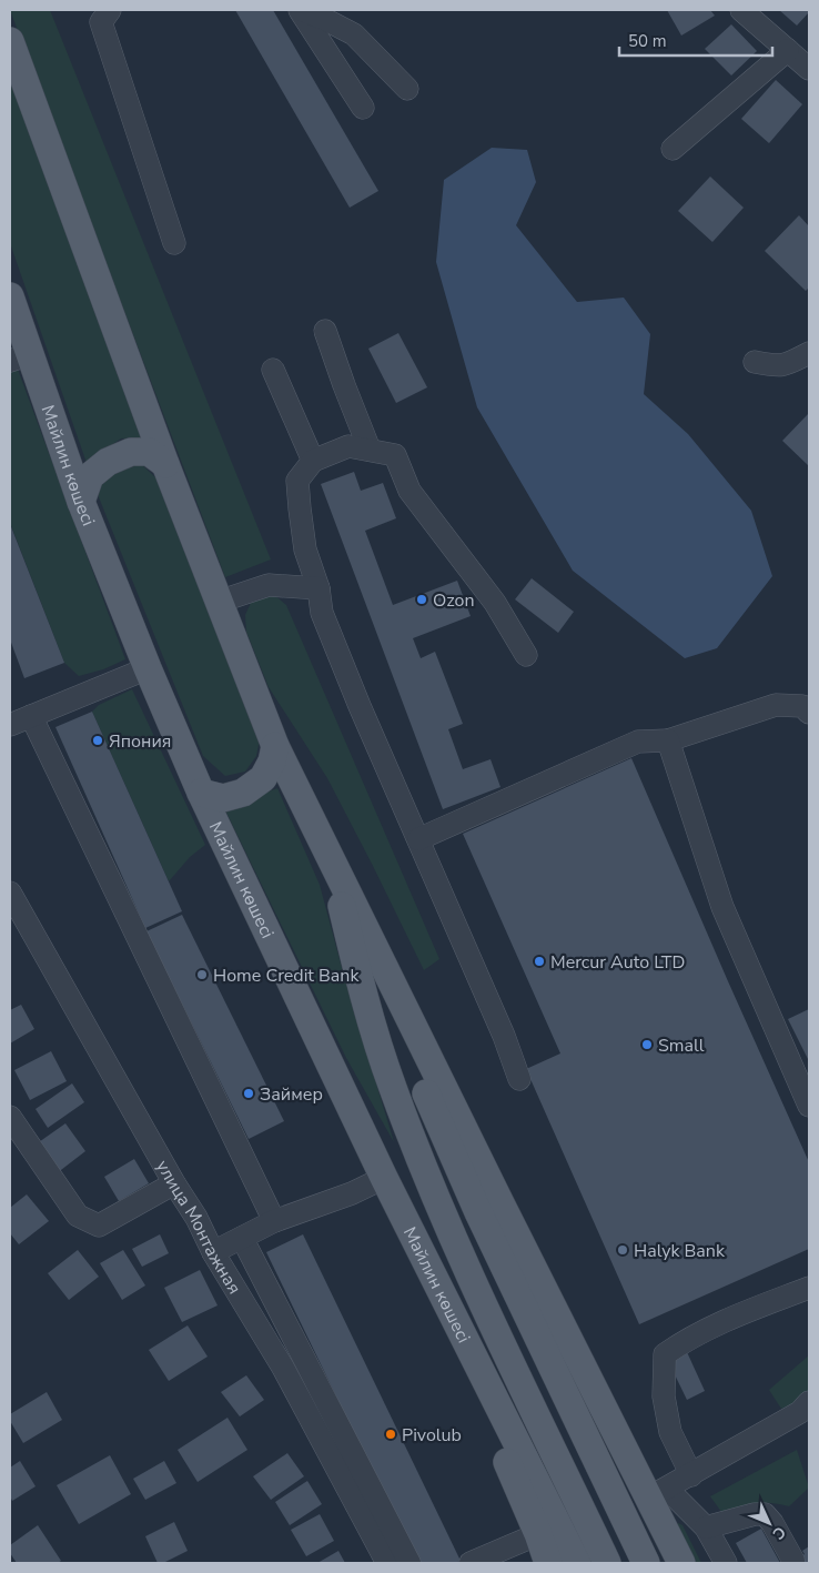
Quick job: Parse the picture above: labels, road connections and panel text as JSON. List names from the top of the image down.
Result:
{
  "streets": {
    "main road": ["Майлин көшесі"],
    "street": ["улица Монтажная"]
  },
  "places": [
    "Ozon",
    "Япония",
    "Mercur Auto LTD",
    "Home Credit Bank",
    "Small",
    "Займер",
    "Halyk Bank",
    "Pivolub"
  ],
  "scale_bar": "50 m",
  "north": "bottom right"
}
